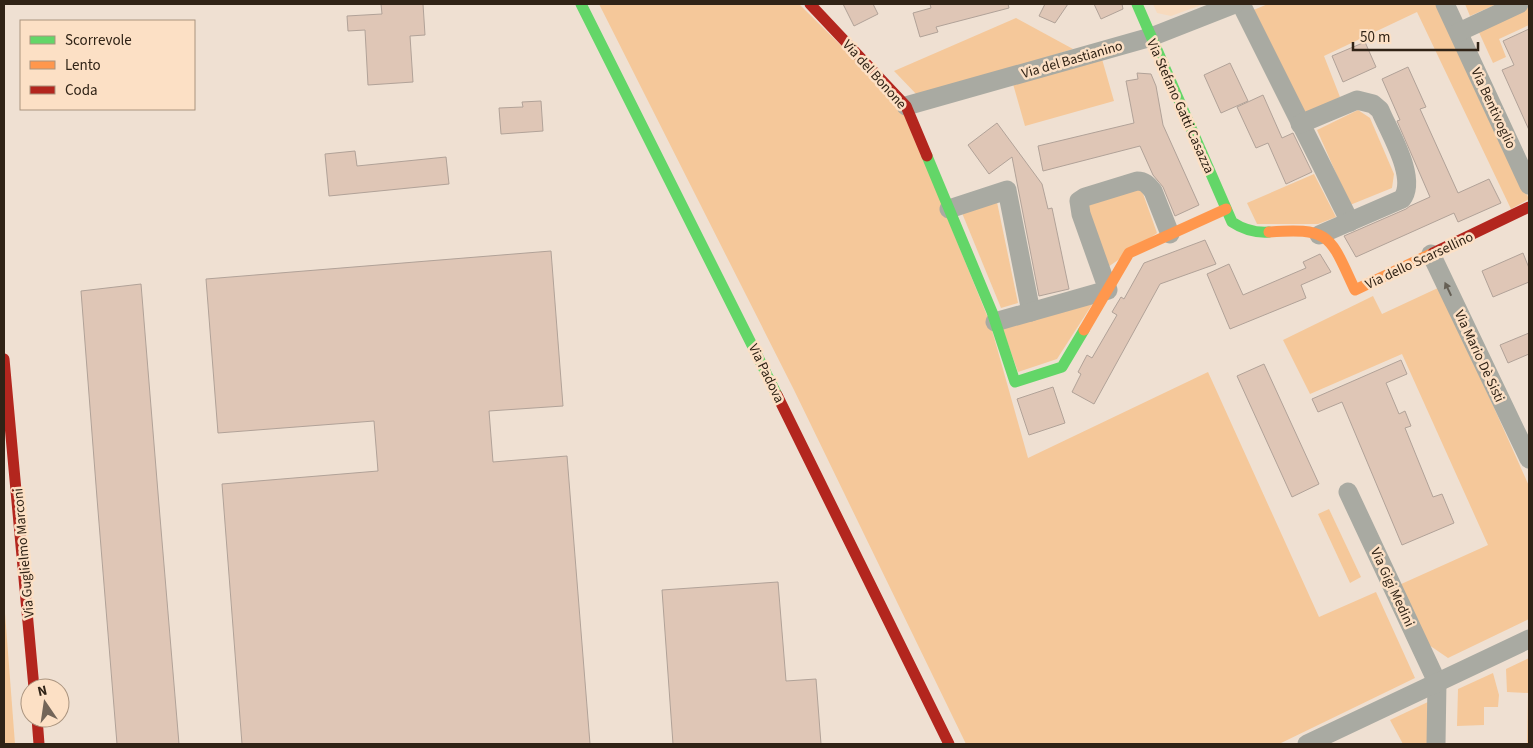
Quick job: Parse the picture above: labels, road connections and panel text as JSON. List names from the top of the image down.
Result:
{
  "streets": {
    "street": [
      "Via del Bastianino",
      "Via del Bonone",
      "Via Stefano Gatti Casazza",
      "Via Bentivoglio",
      "Via dello Scarsellino",
      "Via Mario Dè Sisti",
      "Via Padova",
      "Via Guglielmo Marconi",
      "Via Gigi Medini"
    ]
  },
  "crossings": [
    ["Via del Bastianino", "Via del Bonone"],
    ["Via del Bastianino", "Via Stefano Gatti Casazza"],
    ["Via dello Scarsellino", "Via Mario Dè Sisti"]
  ],
  "one_way": ["Via Mario Dè Sisti"],
  "legend": ["Scorrevole", "Lento", "Coda"],
  "scale_bar": "50 m",
  "north": "top"
}
